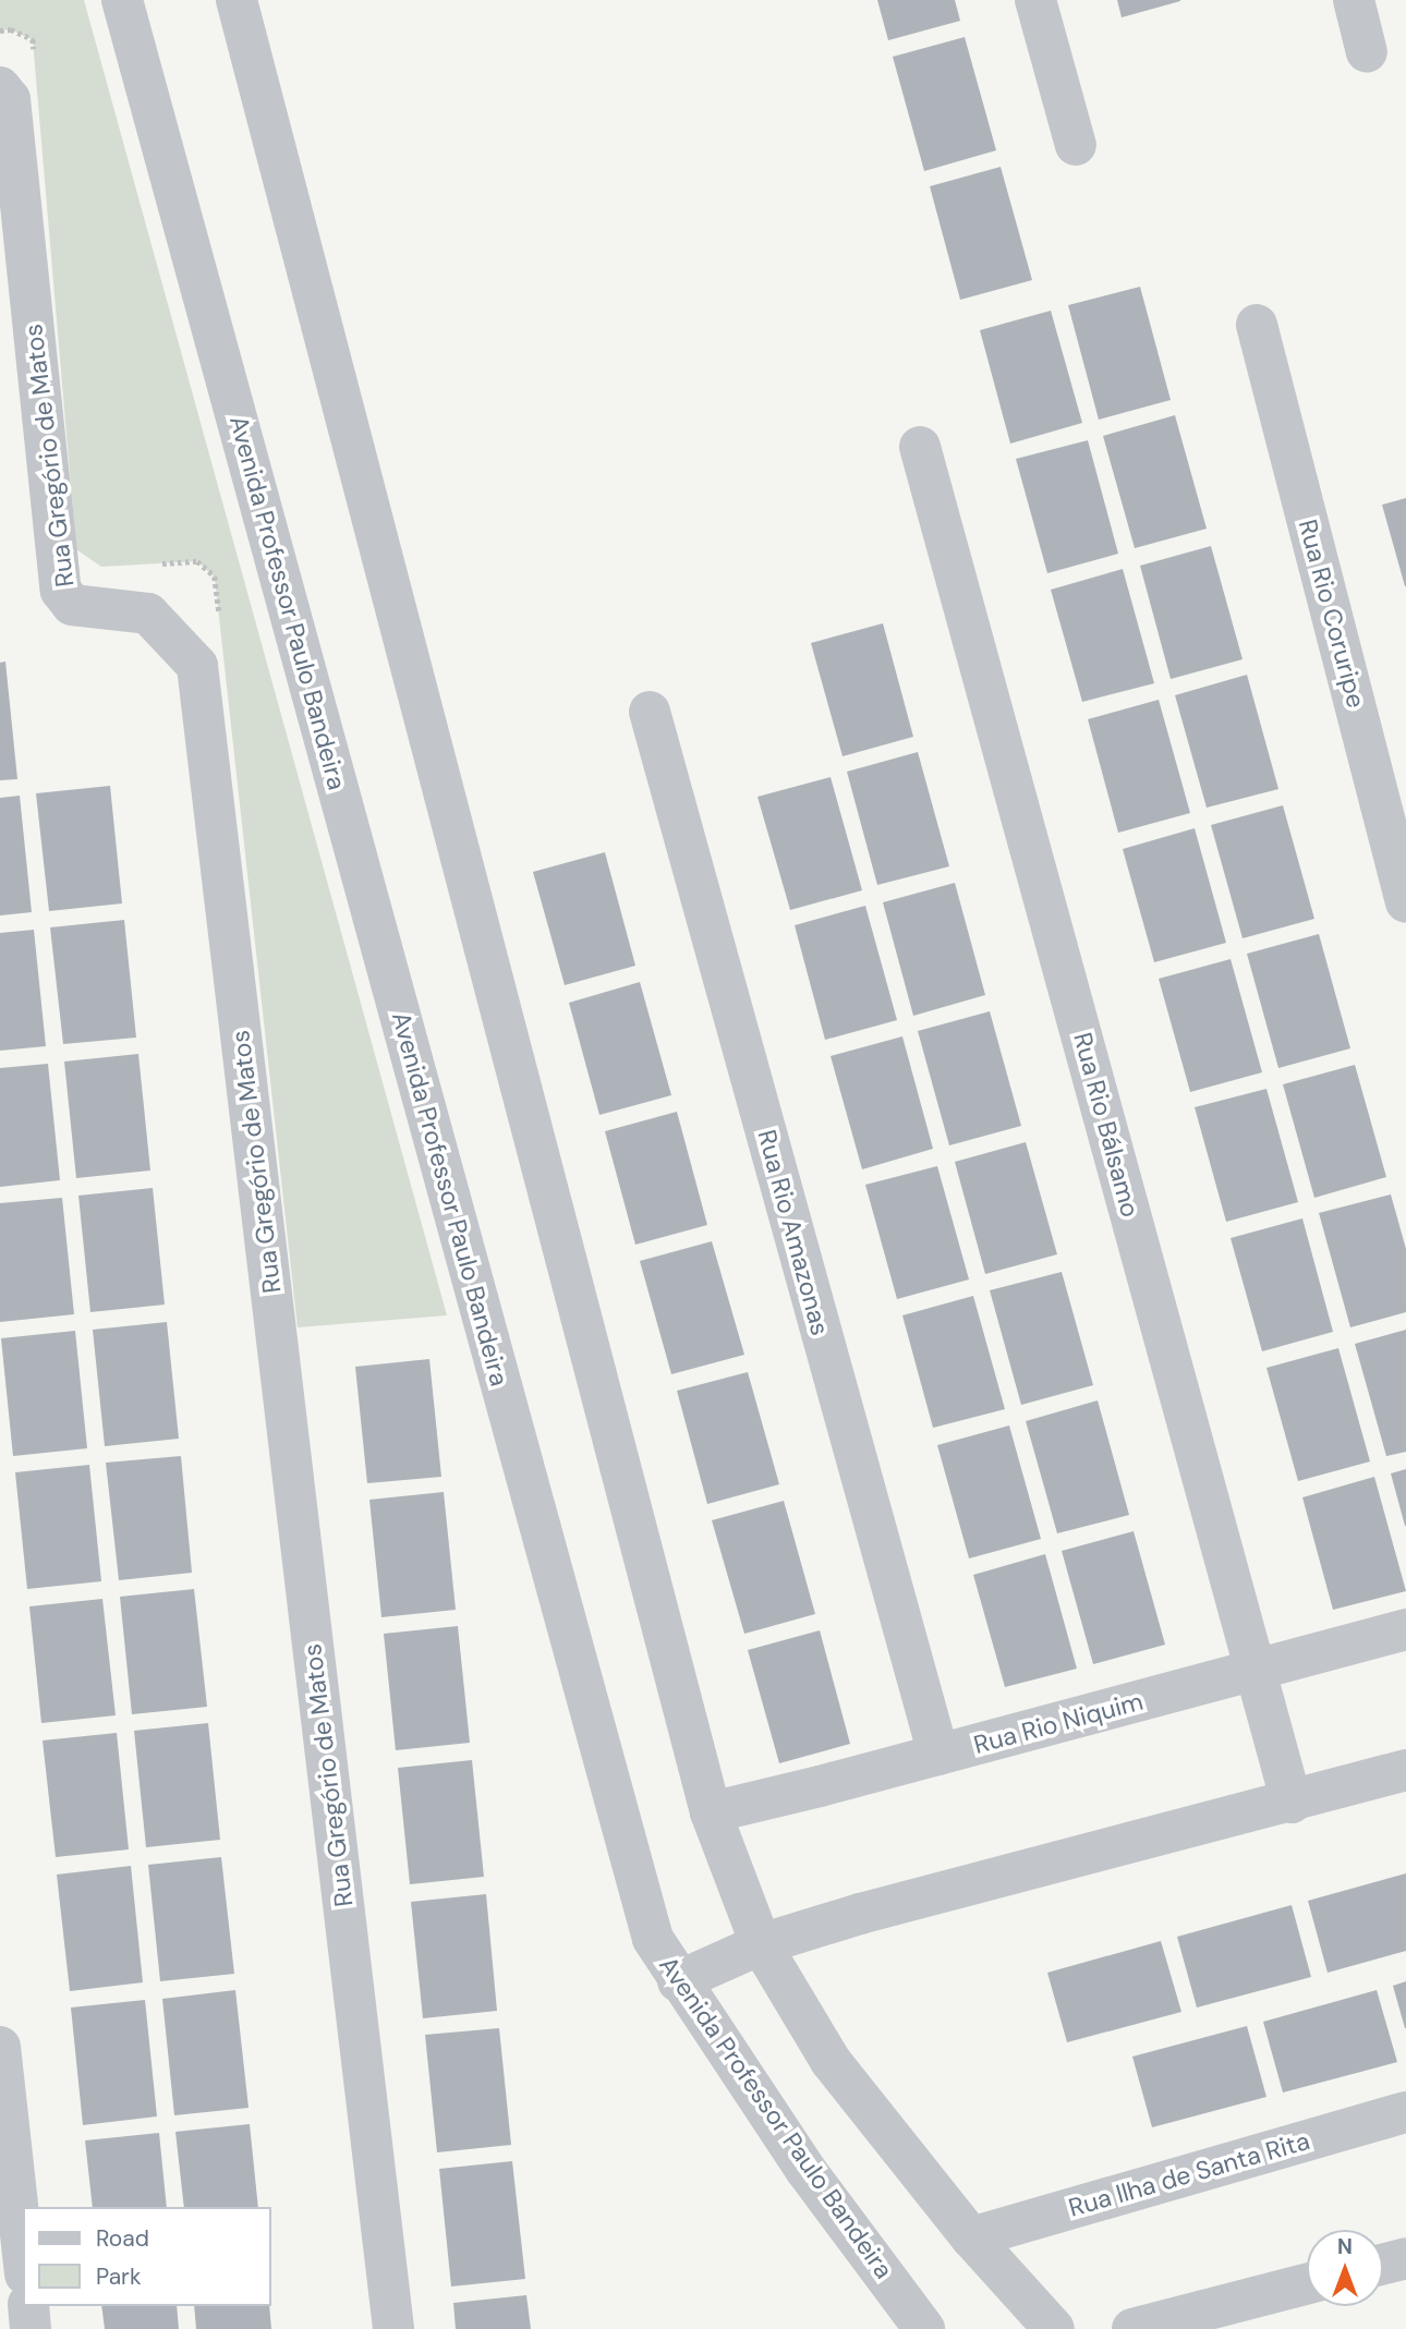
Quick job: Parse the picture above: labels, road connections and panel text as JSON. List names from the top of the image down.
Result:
{
  "streets": {
    "street": [
      "Rua Gregório de Matos",
      "Avenida Professor Paulo Bandeira",
      "Rua Rio Coruripe",
      "Rua Rio Bálsamo",
      "Rua Rio Amazonas",
      "Rua Rio Niquim",
      "Rua llha de Santa Rita"
    ]
  },
  "crossings": [
    ["Rua Rio Bálsamo", "Rua Rio Niquim"],
    ["Rua Rio Amazonas", "Rua Rio Niquim"]
  ],
  "legend": ["Road", "Park"],
  "north": "top"
}
